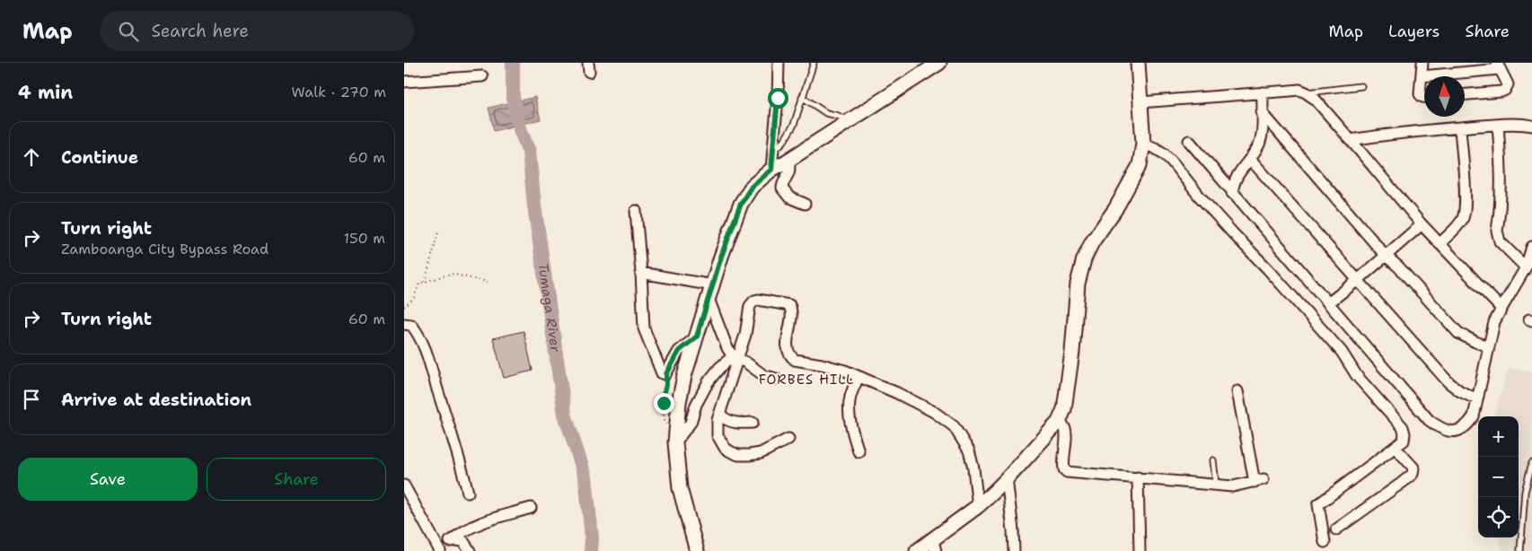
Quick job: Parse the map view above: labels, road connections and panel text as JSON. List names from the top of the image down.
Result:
{
  "districts": ["FORBES HILL"],
  "water": ["Tumaga River"],
  "north": "top",
  "page": {
    "header": "Map",
    "search": "Search here",
    "nav": ["Map", "Layers", "Share"],
    "heading": ["4 min", "Walk · 270 m"],
    "list": [
      ["Continue", "60 m"],
      ["Turn right", "Zamboanga City Bypass Road", "150 m"],
      ["Turn right", "60 m"],
      "Arrive at destination"
    ],
    "map_buttons": ["+", "−"],
    "buttons": ["Save", "Share"]
  }
}
